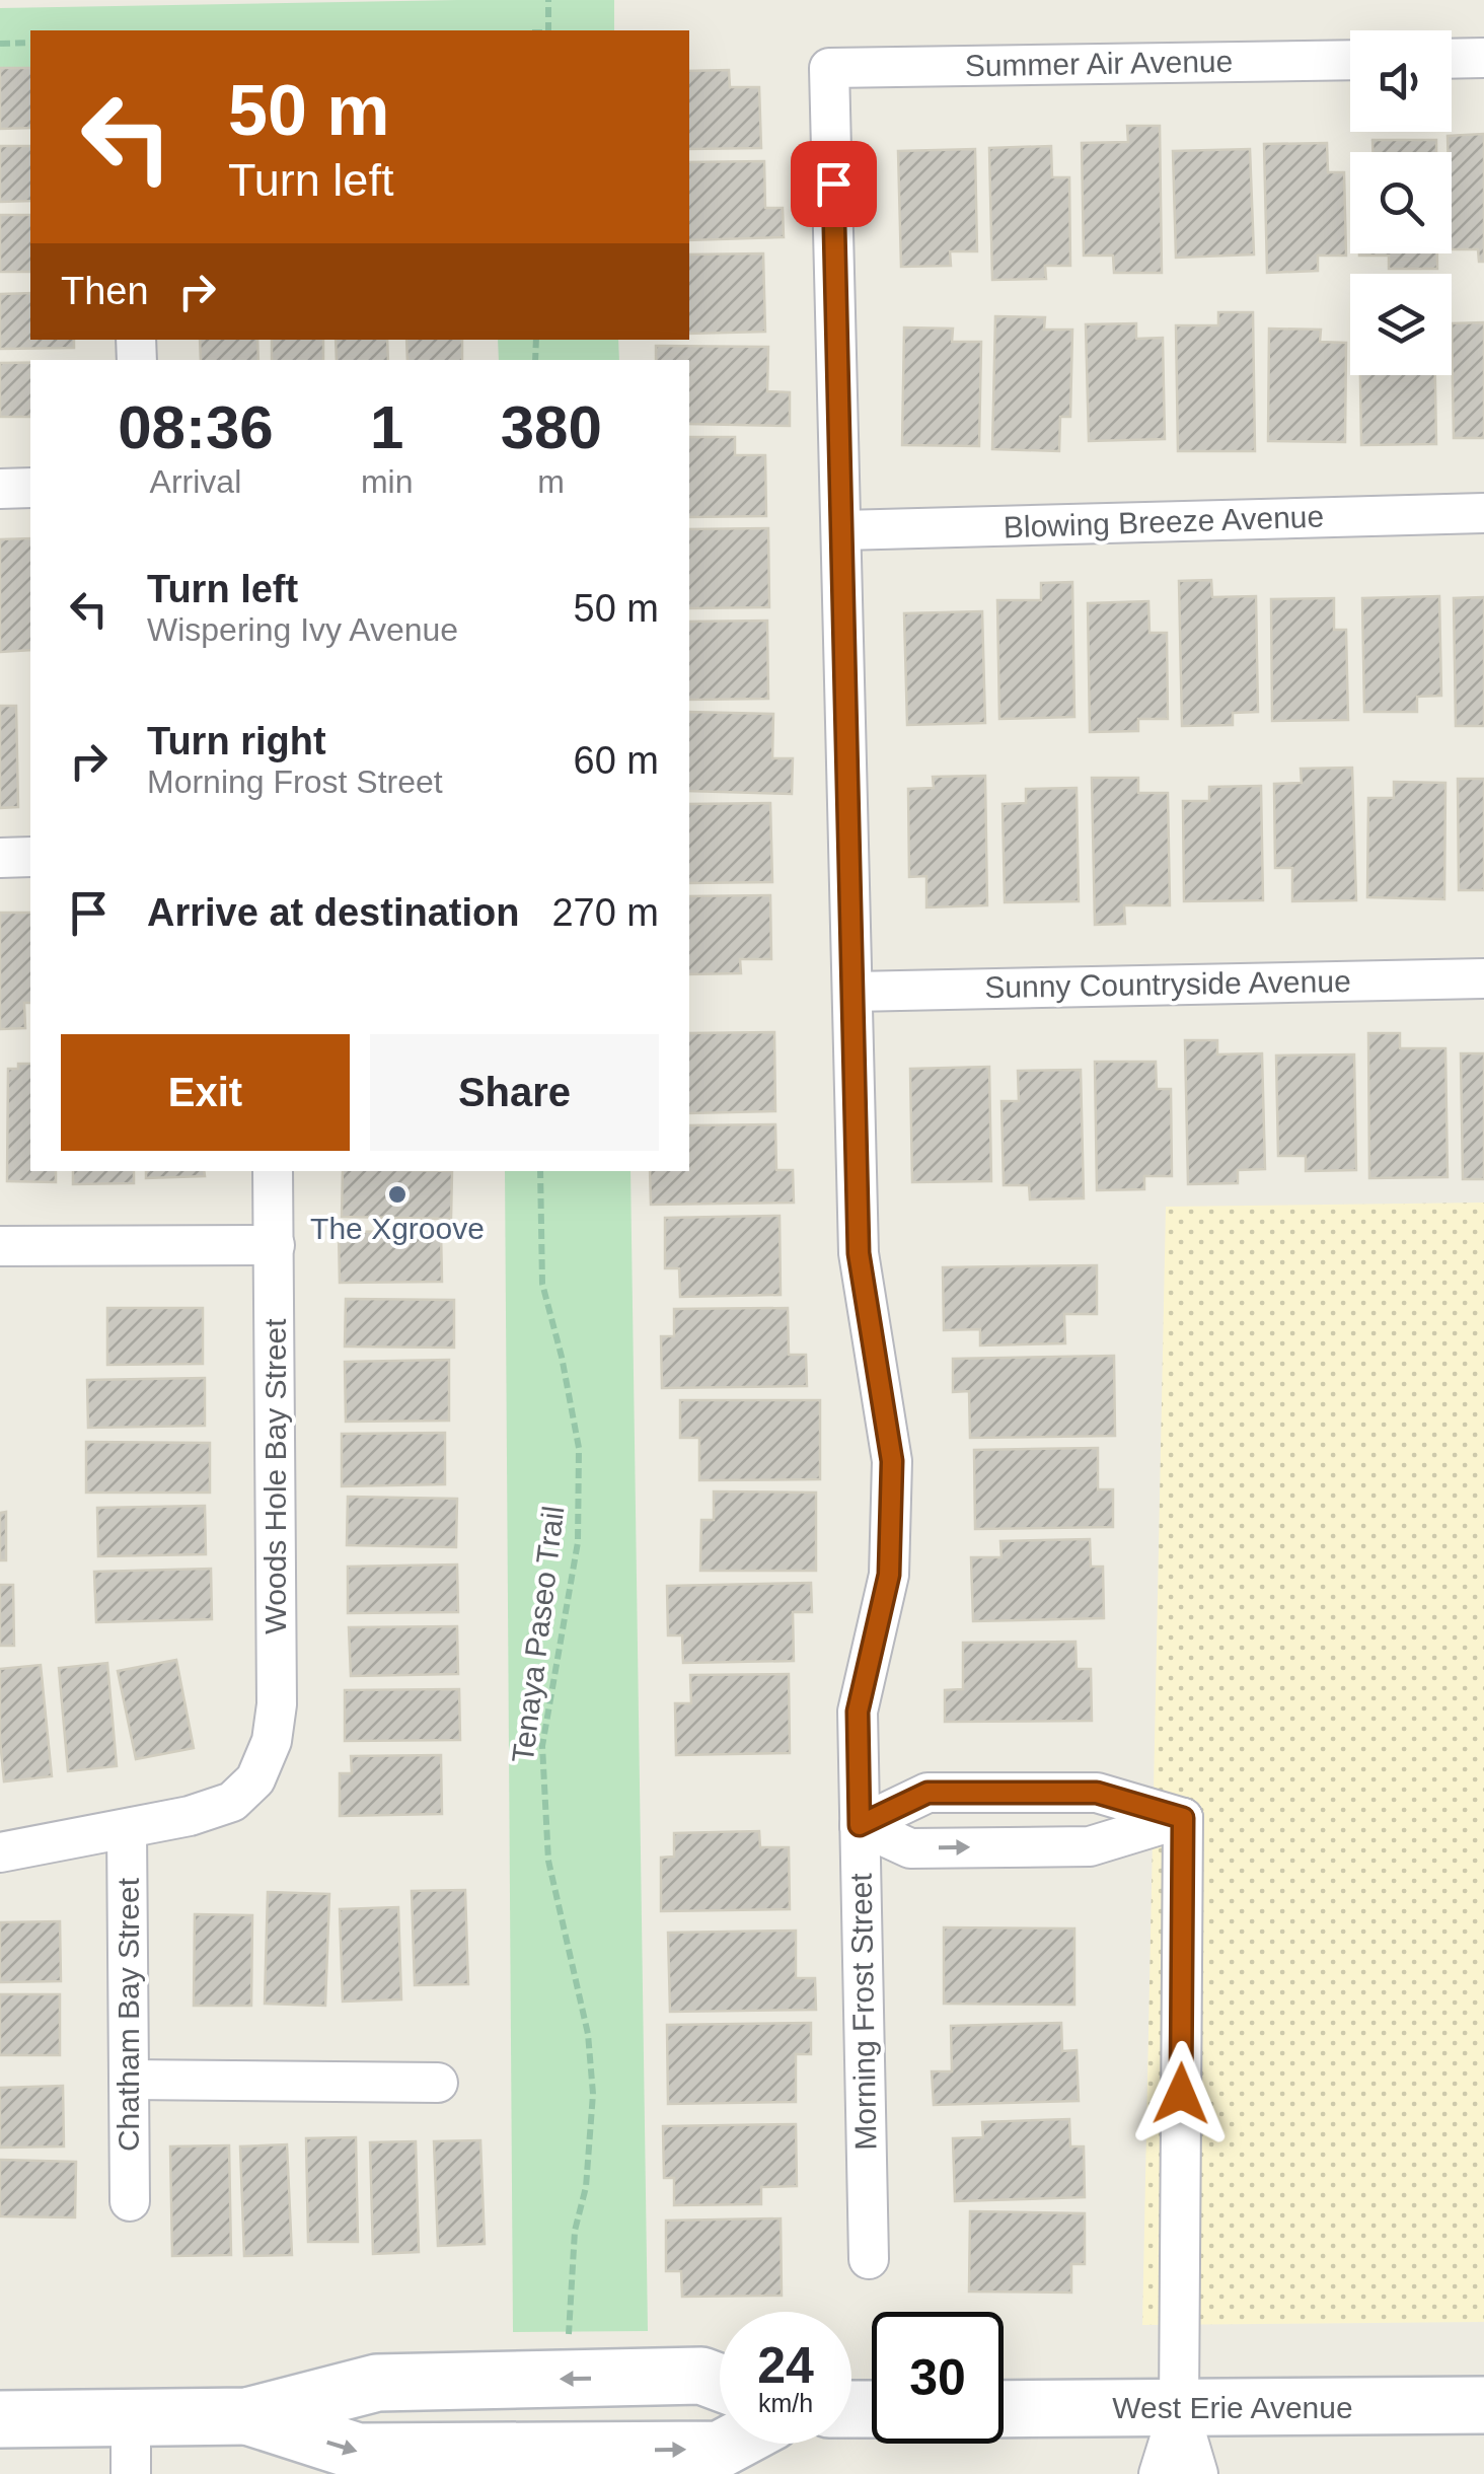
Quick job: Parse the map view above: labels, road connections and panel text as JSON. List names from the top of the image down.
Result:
{
  "streets": {
    "street": [
      "Summer Air Avenue",
      "Blowing Breeze Avenue",
      "Sunny Countryside Avenue",
      "Woods Hole Bay Street",
      "Morning Frost Street",
      "Chatham Bay Street",
      "West Erie Avenue"
    ],
    "path": ["Tenaya Paseo Trail"]
  },
  "crossings": [
    ["Summer Air Avenue", "Morning Frost Street"],
    ["Blowing Breeze Avenue", "Morning Frost Street"],
    ["Sunny Countryside Avenue", "Morning Frost Street"],
    ["Woods Hole Bay Street", "Chatham Bay Street"]
  ],
  "places": ["The Xgroove"],
  "page": {
    "turn": ["50 m", "Turn left"],
    "then": "Then",
    "eta": [
      "08:36",
      "Arrival",
      "1",
      "min",
      "380",
      "m"
    ],
    "list": [
      {
        "name": "Turn left",
        "note": "Wispering Ivy Avenue",
        "value": "50 m"
      },
      {
        "name": "Turn right",
        "note": "Morning Frost Street",
        "value": "60 m"
      },
      {
        "name": "Arrive at destination",
        "value": "270 m"
      }
    ],
    "buttons": ["Exit", "Share"],
    "speed": "24 km/h",
    "limit": "30"
  }
}
